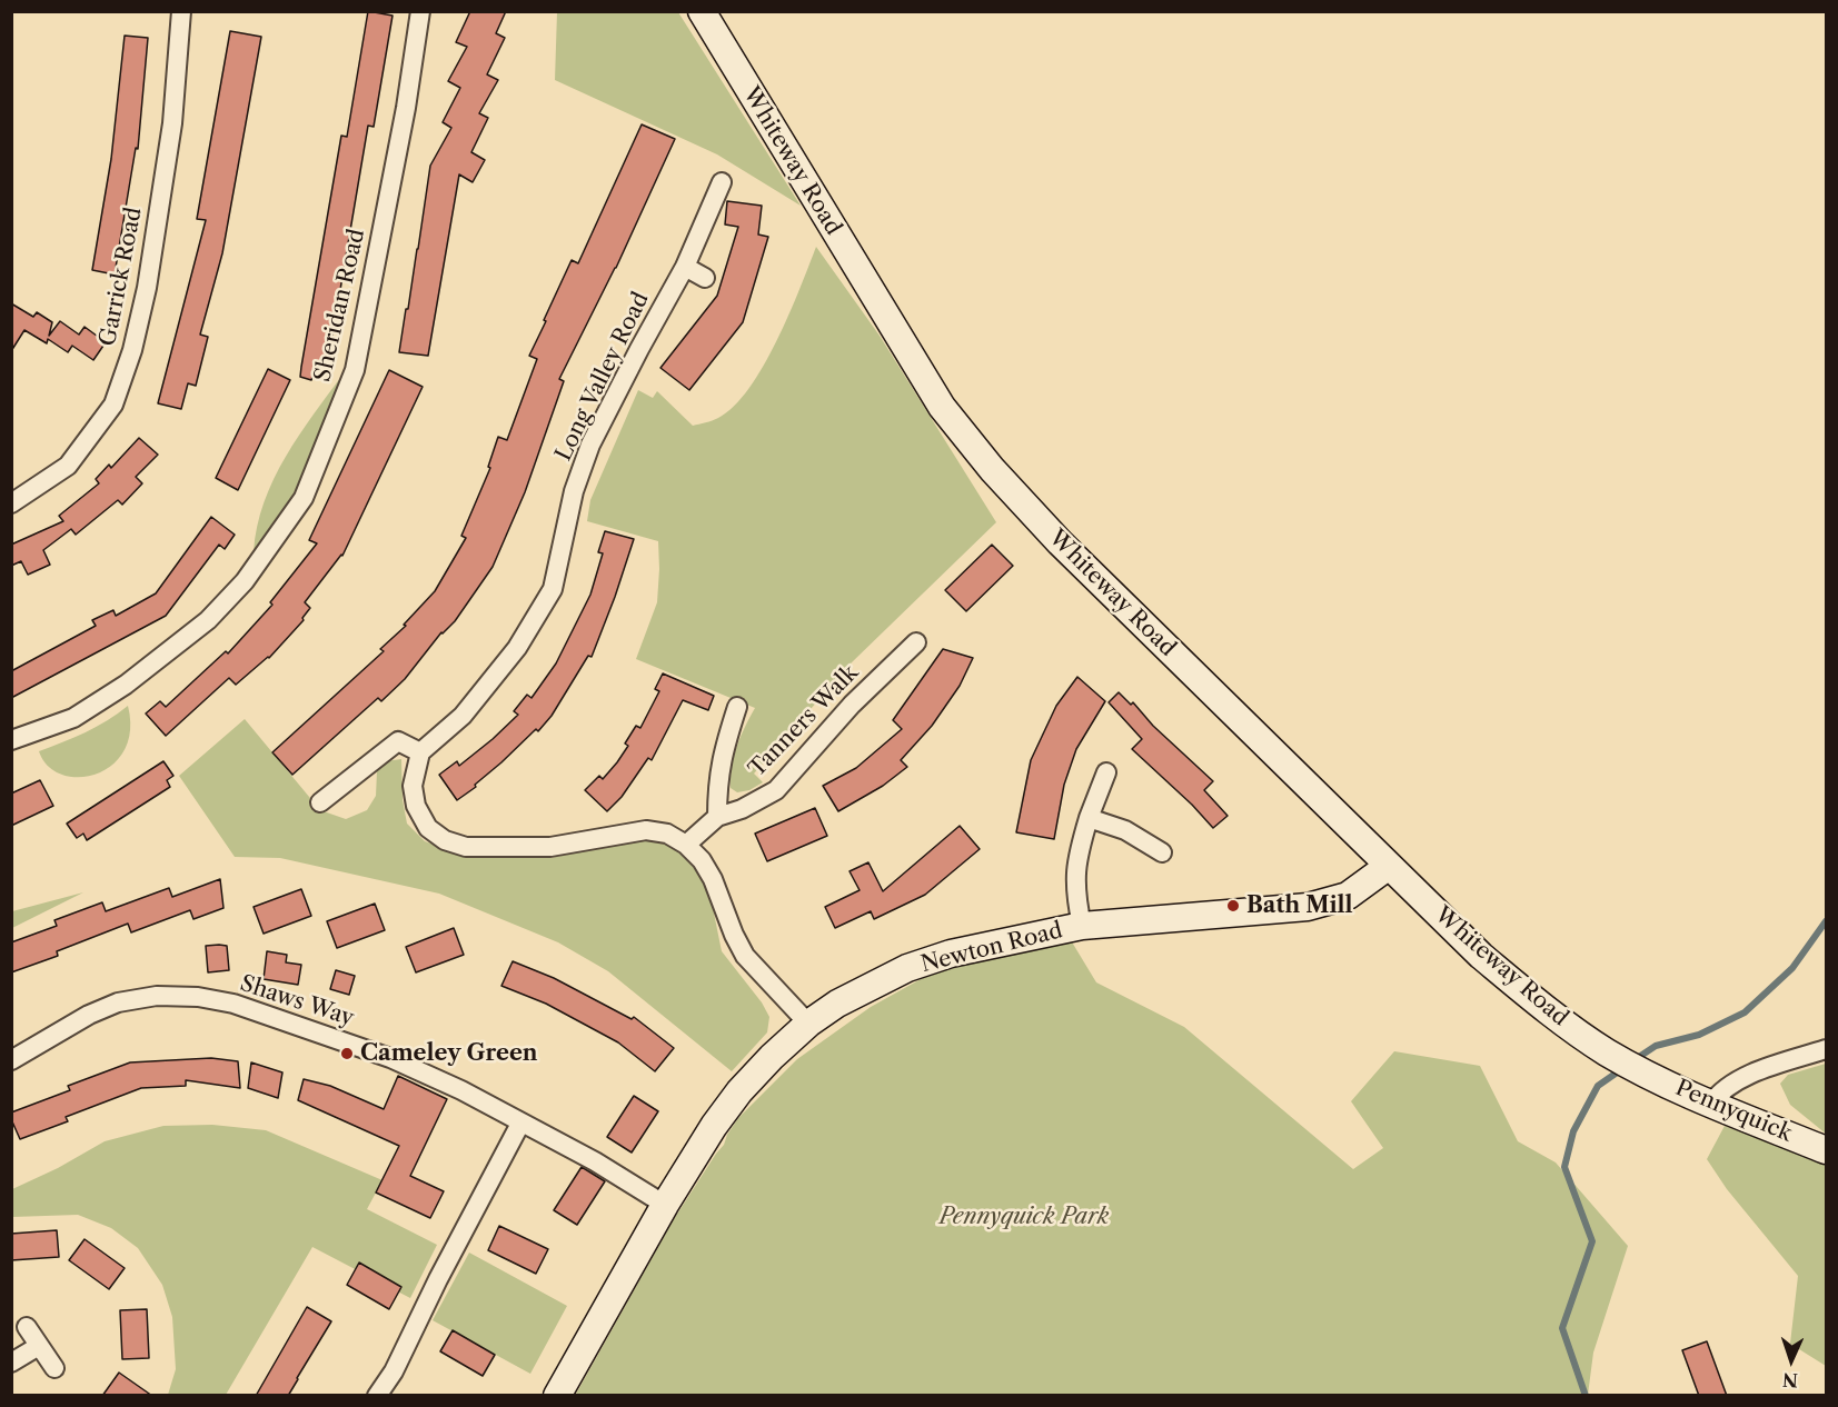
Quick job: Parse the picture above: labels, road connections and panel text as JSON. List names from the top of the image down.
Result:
{
  "streets": {
    "street": [
      "Whiteway Road",
      "Garrick Road",
      "Sheridan Road",
      "Long Valley Road",
      "Tanners Walk",
      "Newton Road",
      "Shaws Way",
      "Pennyquick"
    ]
  },
  "crossings": [
    ["Whiteway Road", "Newton Road"],
    ["Whiteway Road", "Pennyquick"],
    ["Newton Road", "Shaws Way"]
  ],
  "parks": ["Pennyquick Park"],
  "places": ["Bath Mill", "Cameley Green"],
  "north": "bottom"
}
